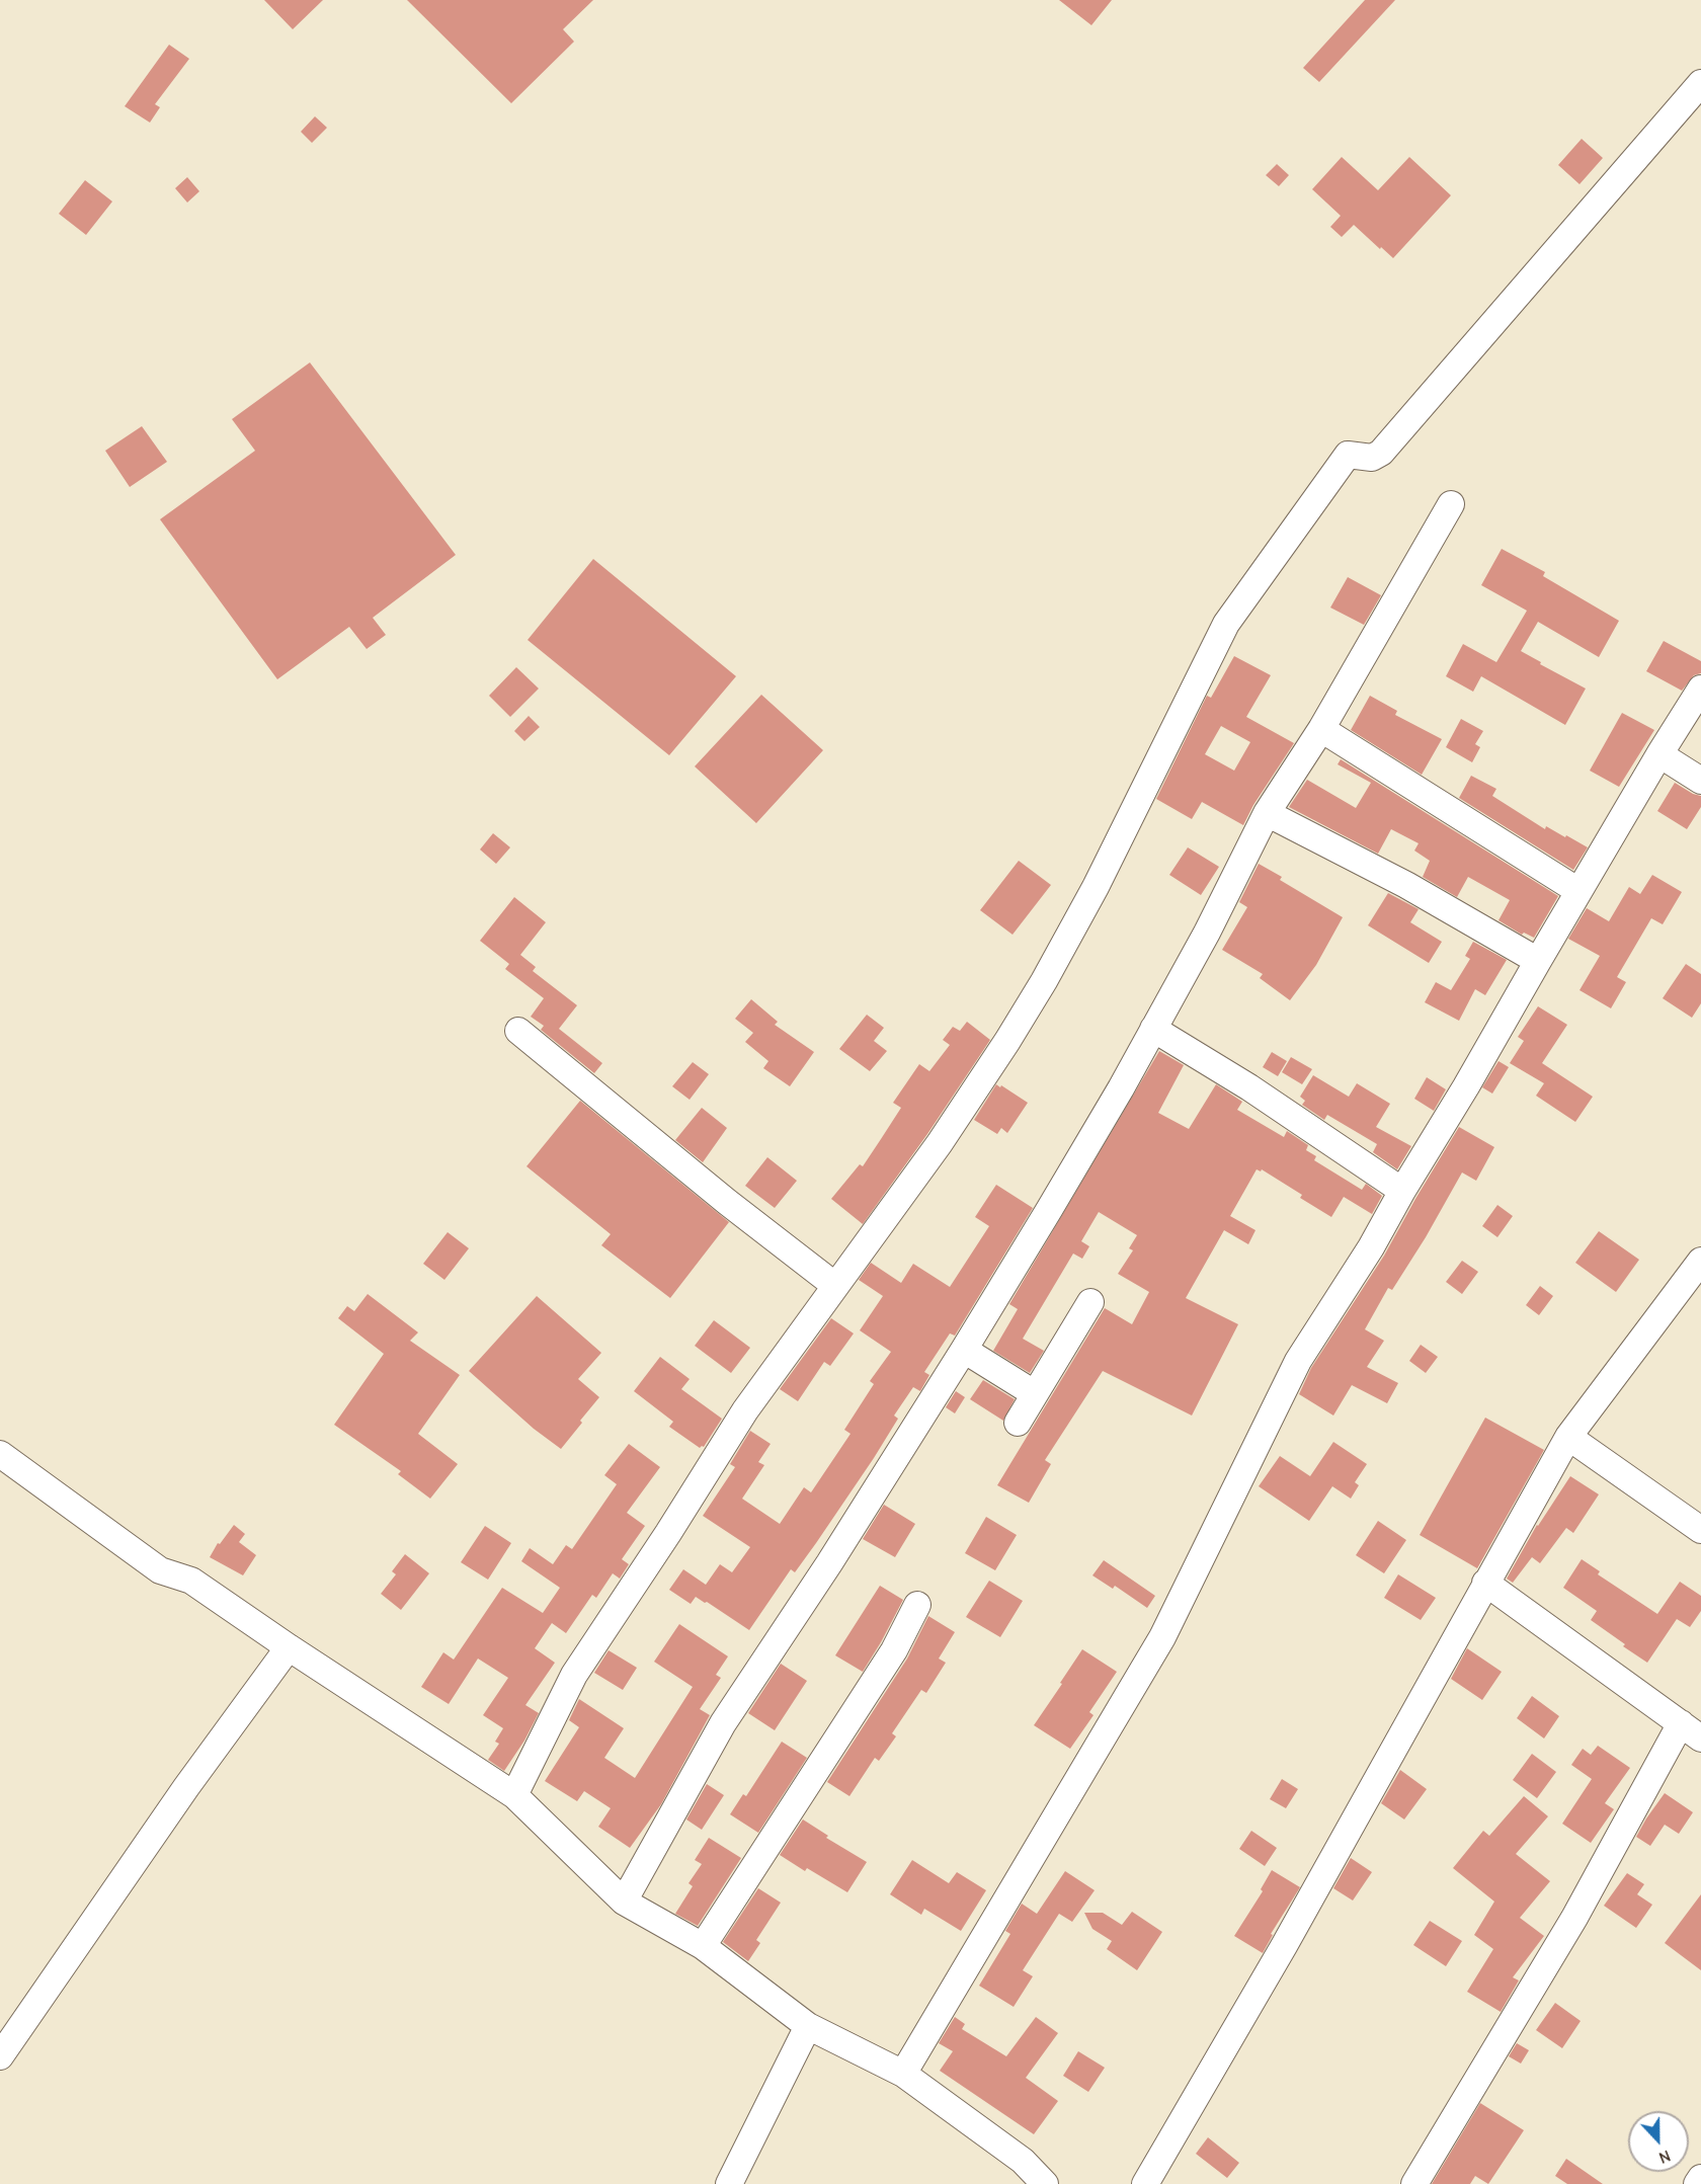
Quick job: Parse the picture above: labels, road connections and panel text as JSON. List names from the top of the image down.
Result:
{
  "north": "bottom"
}
